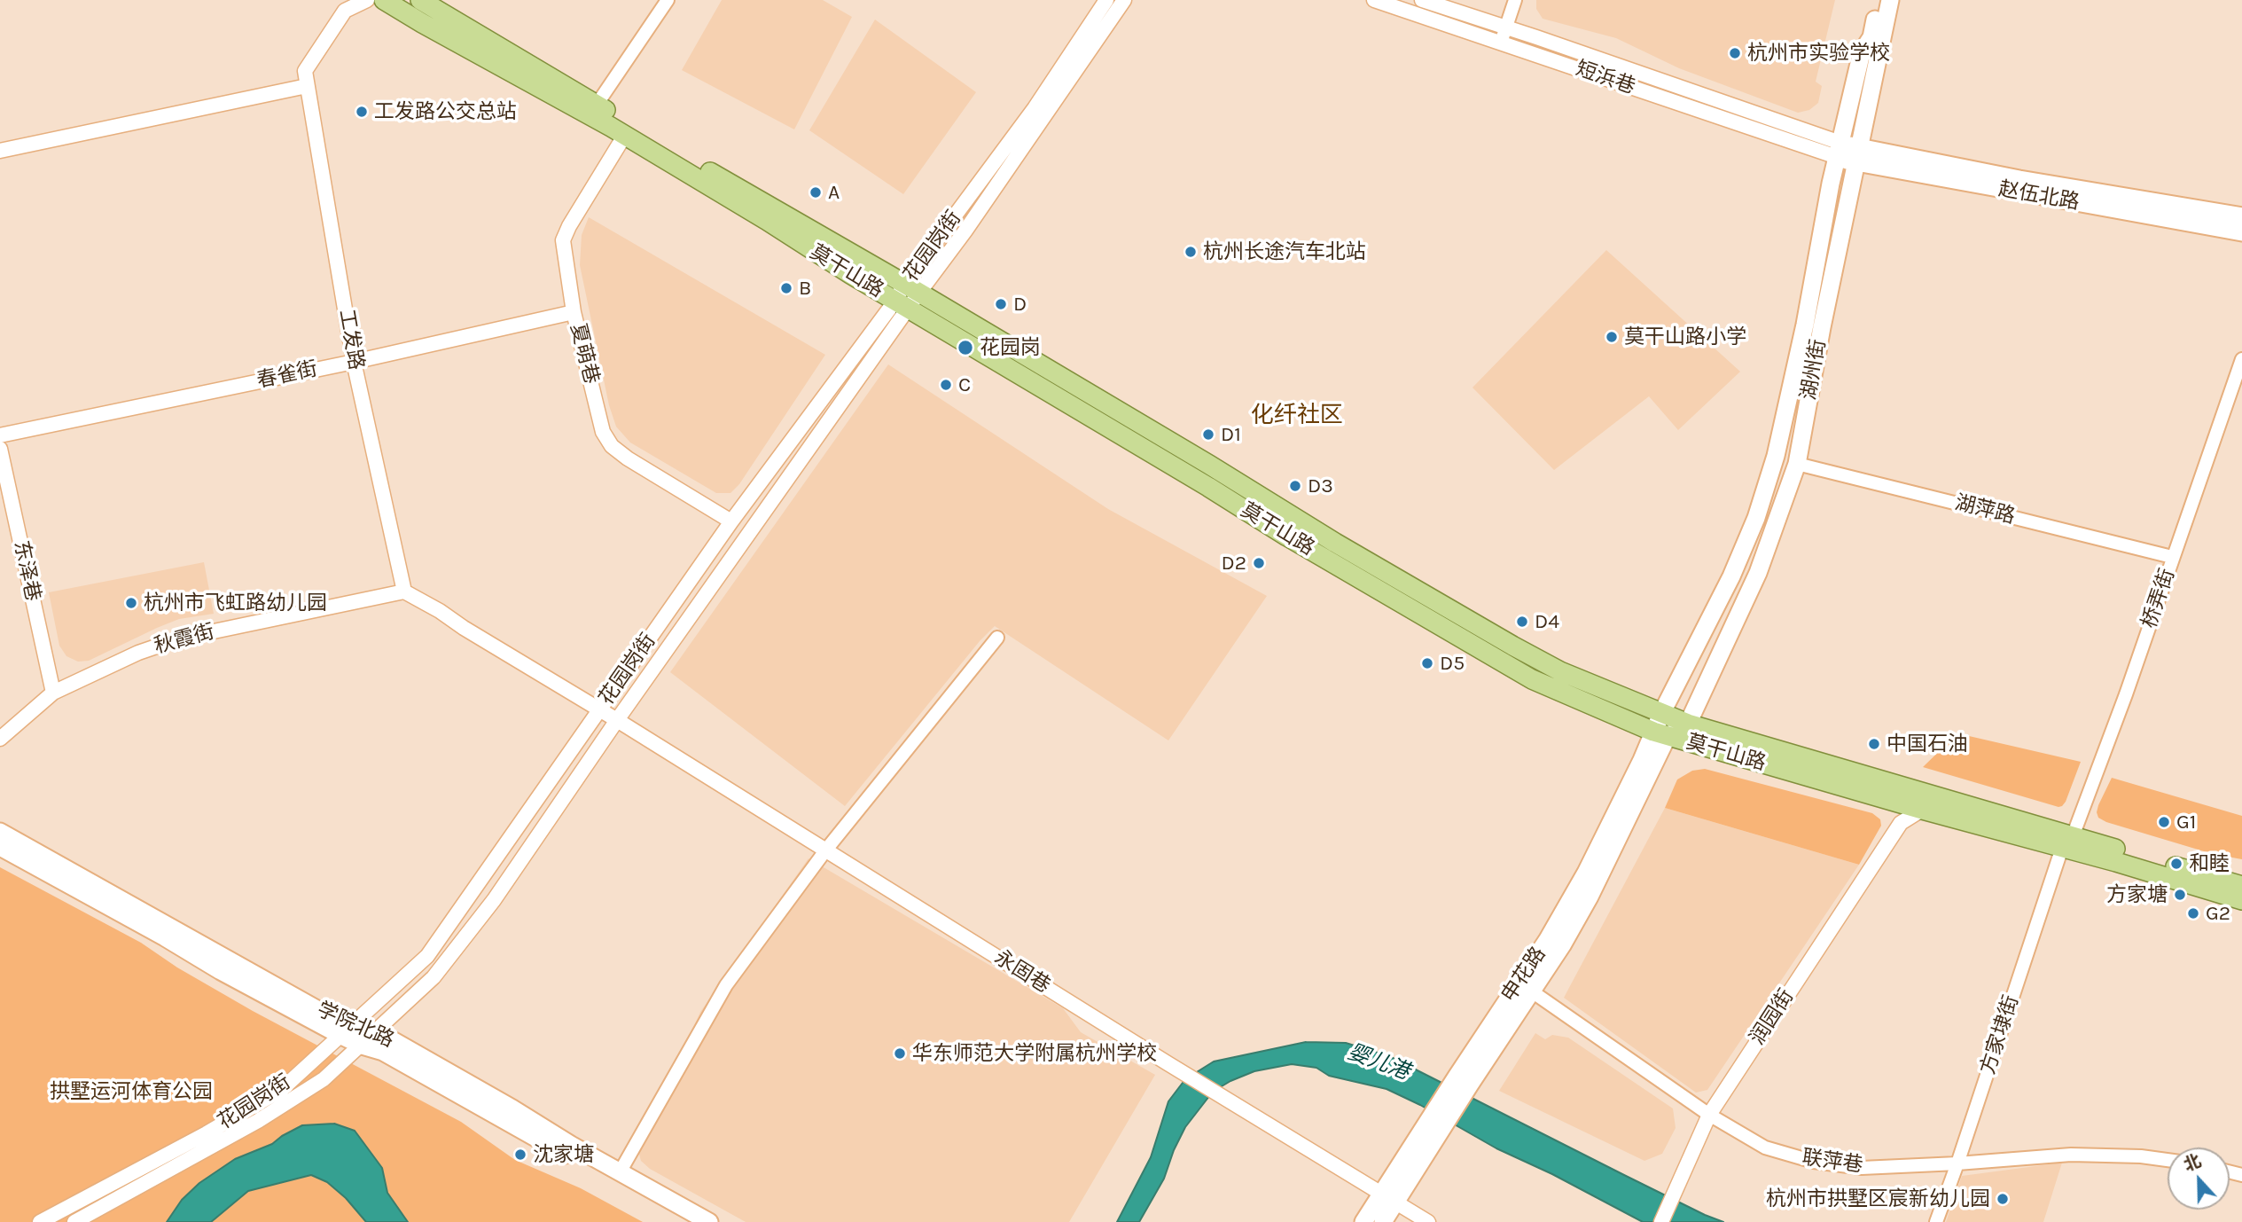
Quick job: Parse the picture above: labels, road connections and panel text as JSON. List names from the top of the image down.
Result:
{
  "streets": {
    "main road": [
      "赵伍北路",
      "莫干山路",
      "湖州街",
      "申花路",
      "学院北路"
    ],
    "street": [
      "短浜巷",
      "花园岗街",
      "工发路",
      "夏萌巷",
      "春雀街",
      "湖萍路",
      "东泽巷",
      "桥弄街",
      "秋霞街",
      "永固巷",
      "润园街",
      "方家埭街",
      "联萍巷"
    ]
  },
  "crossings": [
    ["短浜巷", "赵伍北路"],
    ["短浜巷", "湖州街"],
    ["赵伍北路", "湖州街"],
    ["花园岗街", "莫干山路"],
    ["花园岗街", "夏萌巷"],
    ["花园岗街", "永固巷"],
    ["花园岗街", "学院北路"],
    ["莫干山路", "夏萌巷"],
    ["莫干山路", "湖州街"],
    ["莫干山路", "桥弄街"],
    ["莫干山路", "申花路"],
    ["莫干山路", "润园街"],
    ["莫干山路", "方家埭街"],
    ["工发路", "春雀街"],
    ["工发路", "秋霞街"],
    ["夏萌巷", "春雀街"],
    ["湖州街", "湖萍路"],
    ["湖州街", "申花路"],
    ["湖萍路", "桥弄街"],
    ["东泽巷", "秋霞街"],
    ["桥弄街", "方家埭街"],
    ["永固巷", "申花路"],
    ["申花路", "联萍巷"],
    ["润园街", "联萍巷"],
    ["方家埭街", "联萍巷"]
  ],
  "districts": ["化纤社区"],
  "water": ["婴儿港"],
  "parks": ["拱墅运河体育公园"],
  "places": [
    "杭州市实验学校",
    "工发路公交总站",
    "A",
    "杭州长途汽车北站",
    "B",
    "D",
    "莫干山路小学",
    "花园岗",
    "C",
    "D1",
    "D3",
    "D2",
    "杭州市飞虹路幼儿园",
    "D4",
    "D5",
    "中国石油",
    "G1",
    "和睦",
    "方家塘",
    "G2",
    "华东师范大学附属杭州学校",
    "沈家塘",
    "杭州市拱墅区宸新幼儿园"
  ],
  "north": "top"
}
